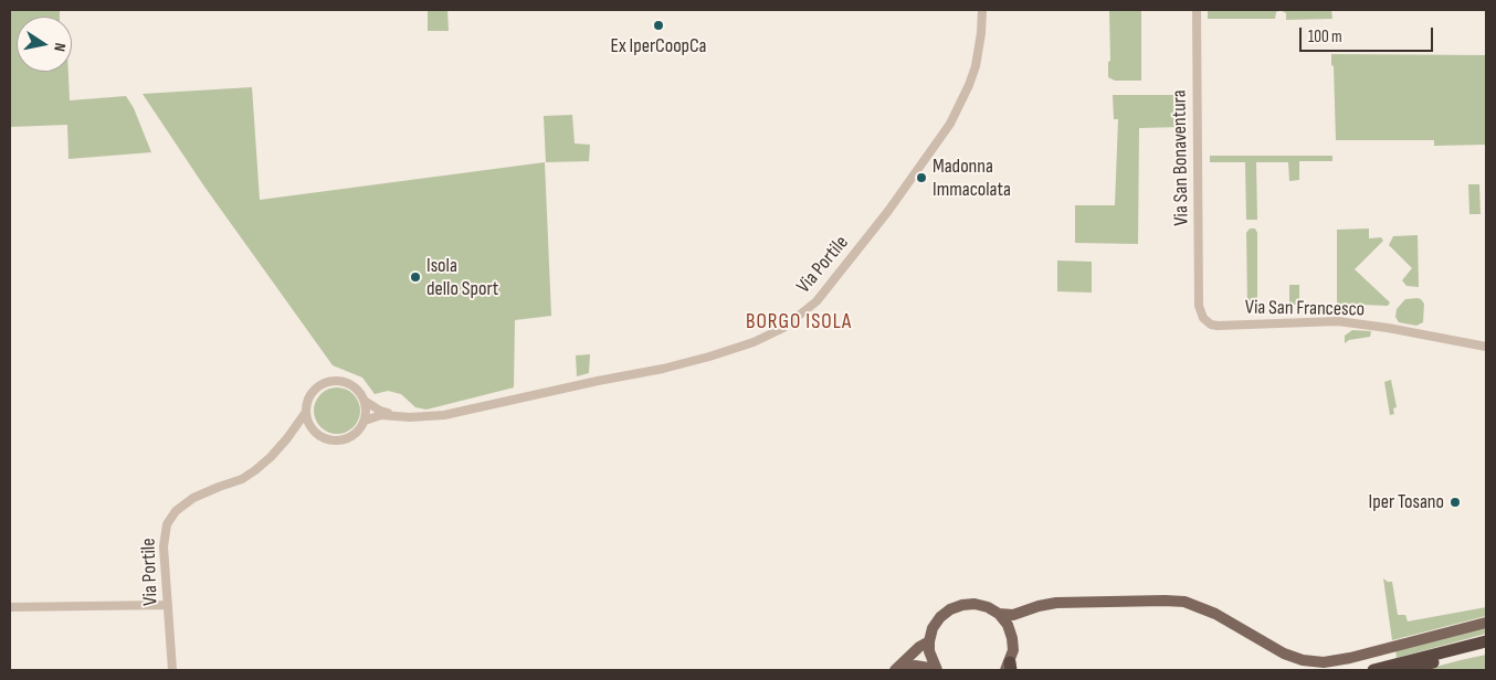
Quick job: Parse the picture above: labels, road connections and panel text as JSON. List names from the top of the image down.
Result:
{
  "streets": {
    "street": ["Via San Bonaventura", "Via Portile", "Via San Francesco"]
  },
  "crossings": [
    ["Via San Bonaventura", "Via San Francesco"]
  ],
  "districts": ["BORGO ISOLA"],
  "places": [
    "Ex IperCoopCa",
    "Madonna Immacolata",
    "Isola dello Sport",
    "Iper Tosano"
  ],
  "scale_bar": "100 m",
  "north": "right"
}
